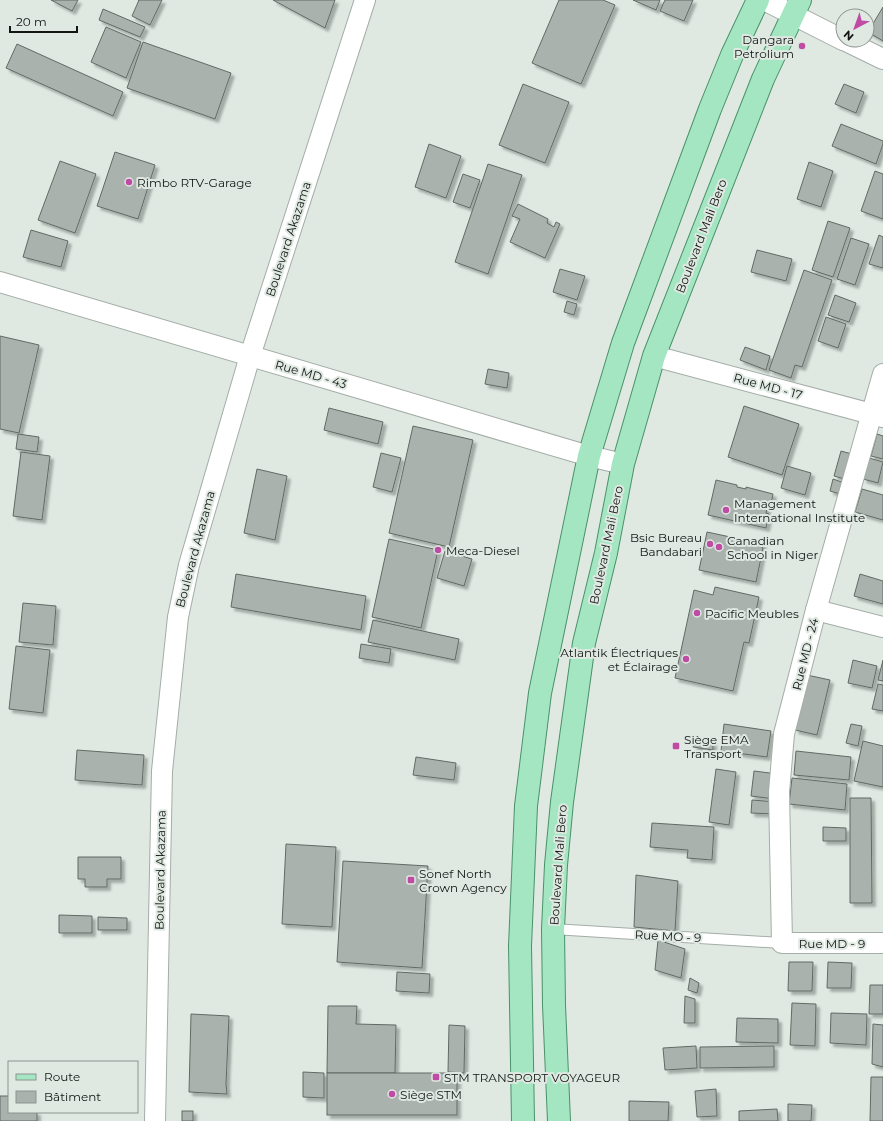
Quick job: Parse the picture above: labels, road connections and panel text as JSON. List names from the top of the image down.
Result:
{
  "streets": {
    "main road": ["Boulevard Mali Bero"],
    "street": [
      "Boulevard Akazama",
      "Rue MD - 43",
      "Rue MD - 17",
      "Rue MD - 24",
      "Rue MD - 9"
    ],
    "lane": ["Rue MO - 9"]
  },
  "crossings": [
    ["Boulevard Mali Bero", "Rue MD - 43"],
    ["Boulevard Mali Bero", "Rue MD - 17"],
    ["Boulevard Mali Bero", "Rue MO - 9"],
    ["Boulevard Akazama", "Rue MD - 43"],
    ["Rue MD - 17", "Rue MD - 24"],
    ["Rue MD - 24", "Rue MO - 9"],
    ["Rue MD - 24", "Rue MD - 9"],
    ["Rue MO - 9", "Rue MD - 9"]
  ],
  "places": {
    "other": [
      "Dangara Petrolium",
      "Rimbo RTV-Garage",
      "Management International Institute",
      "Bsic Bureau Bandabari",
      "Canadian School in Niger",
      "Meca-Diesel",
      "Pacific Meubles",
      "Atlantik Électriques et Éclairage",
      "Siège STM"
    ],
    "transit": ["Siège EMA Transport", "Sonef North Crown Agency", "STM TRANSPORT VOYAGEUR"]
  },
  "legend": ["Route", "Bâtiment"],
  "scale_bar": "20 m",
  "north": "bottom left"
}
